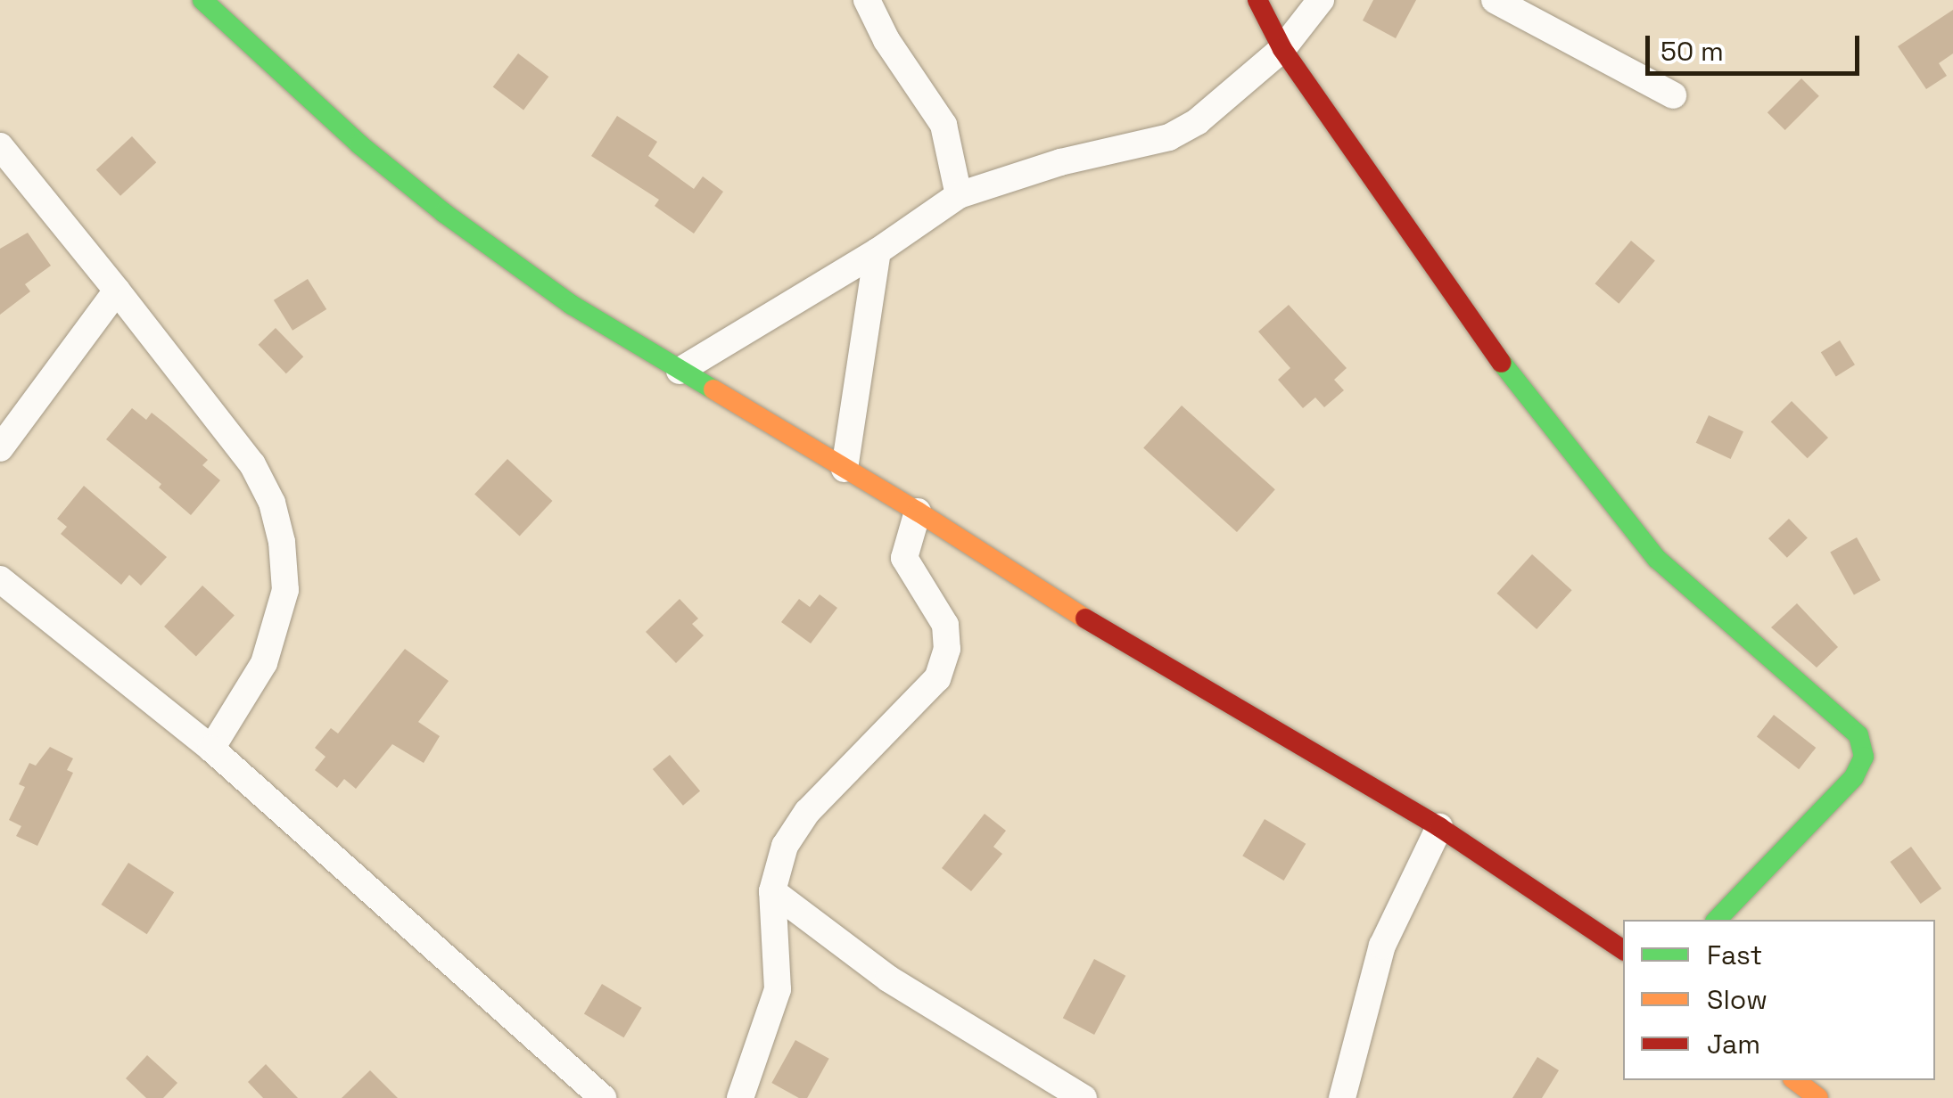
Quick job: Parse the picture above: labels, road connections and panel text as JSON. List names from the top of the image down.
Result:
{
  "legend": ["Fast", "Slow", "Jam"],
  "scale_bar": "50 m"
}
